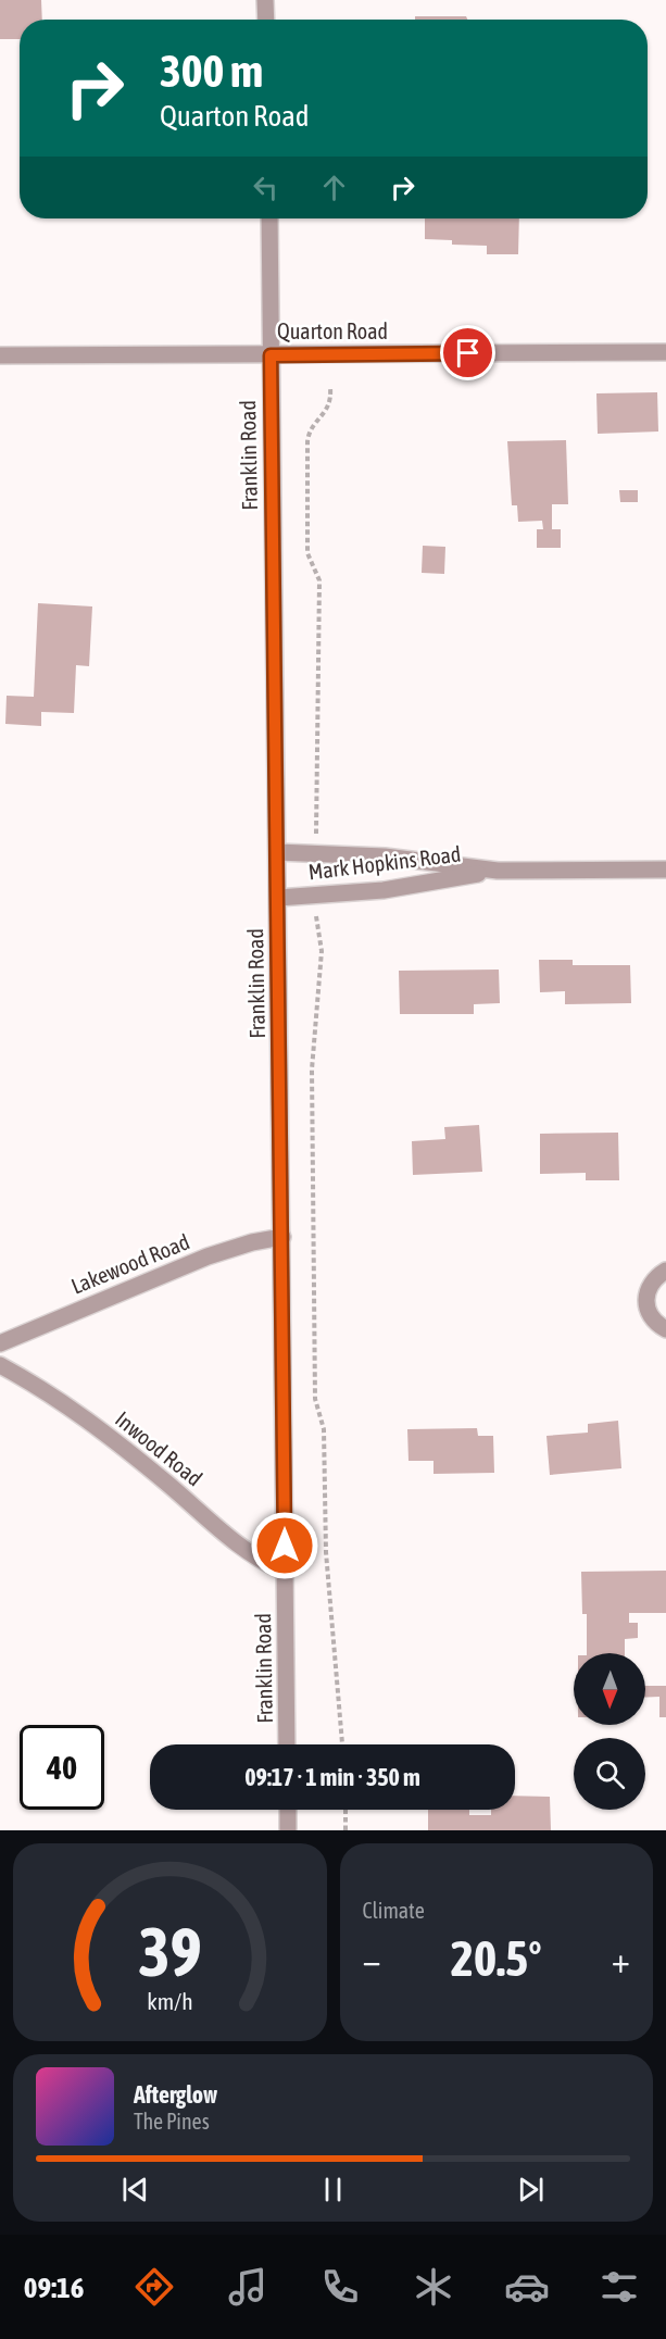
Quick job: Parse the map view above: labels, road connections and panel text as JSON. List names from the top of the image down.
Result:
{
  "streets": {
    "street": [
      "Quarton Road",
      "Franklin Road",
      "Mark Hopkins Road",
      "Lakewood Road",
      "Inwood Road"
    ]
  },
  "crossings": [
    ["Quarton Road", "Franklin Road"],
    ["Franklin Road", "Mark Hopkins Road"],
    ["Franklin Road", "Lakewood Road"],
    ["Franklin Road", "Inwood Road"]
  ],
  "north": "bottom",
  "page": {
    "turn": ["300 m", "Quarton Road"],
    "limit": "40",
    "trip": "09:17 · 1 min · 350 m",
    "tile": "Climate",
    "heat": ["−", "20.5°", "+"],
    "song": ["Afterglow", "The Pines"],
    "tabs": "09:16",
    "gauge": ["39", "km/h"]
  }
}
